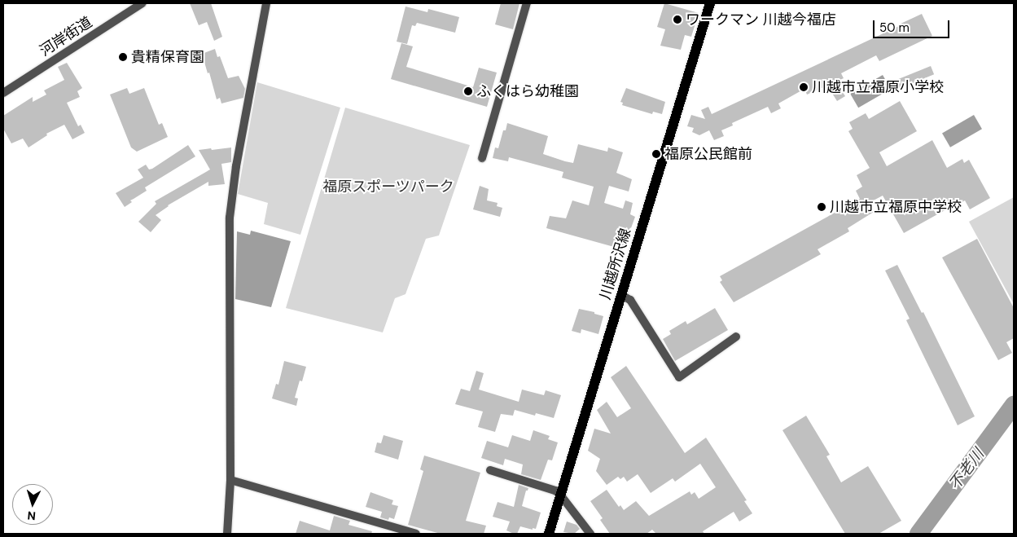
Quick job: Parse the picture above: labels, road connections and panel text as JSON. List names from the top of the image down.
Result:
{
  "streets": {
    "main road": ["川越所沢線"],
    "street": ["河岸街道"]
  },
  "water": ["不老川"],
  "parks": ["福原スポーツパーク"],
  "places": [
    "ワークマン 川越今福店",
    "貴精保育園",
    "川越市立福原小学校",
    "ふくはら幼稚園",
    "福原公民館前",
    "川越市立福原中学校"
  ],
  "scale_bar": "50 m",
  "north": "bottom"
}
